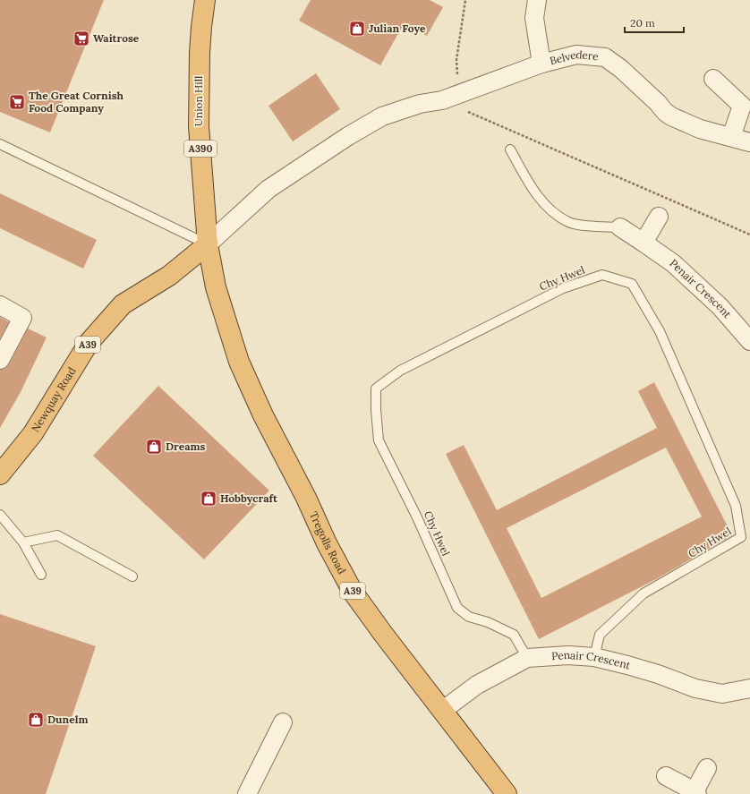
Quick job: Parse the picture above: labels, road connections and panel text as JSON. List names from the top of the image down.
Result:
{
  "streets": {
    "highway": [
      "Union Hill",
      "A390",
      "A39",
      "Newquay Road",
      "Tregolls Road"
    ],
    "street": ["Belvedere", "Penair Crescent"],
    "lane": ["Chy Hwel"]
  },
  "crossings": [
    ["Belvedere", "Union Hill"],
    ["Belvedere", "Newquay Road"],
    ["Belvedere", "Tregolls Road"],
    ["Union Hill", "Newquay Road"],
    ["Union Hill", "Tregolls Road"],
    ["Chy Hwel", "Penair Crescent"],
    ["Penair Crescent", "Tregolls Road"],
    ["Newquay Road", "Tregolls Road"]
  ],
  "places": {
    "shop": [
      "Julian Foye",
      "Dreams",
      "Hobbycraft",
      "Dunelm"
    ],
    "supermarket": ["Waitrose", "The Great Cornish Food Company"]
  },
  "scale_bar": "20 m"
}
